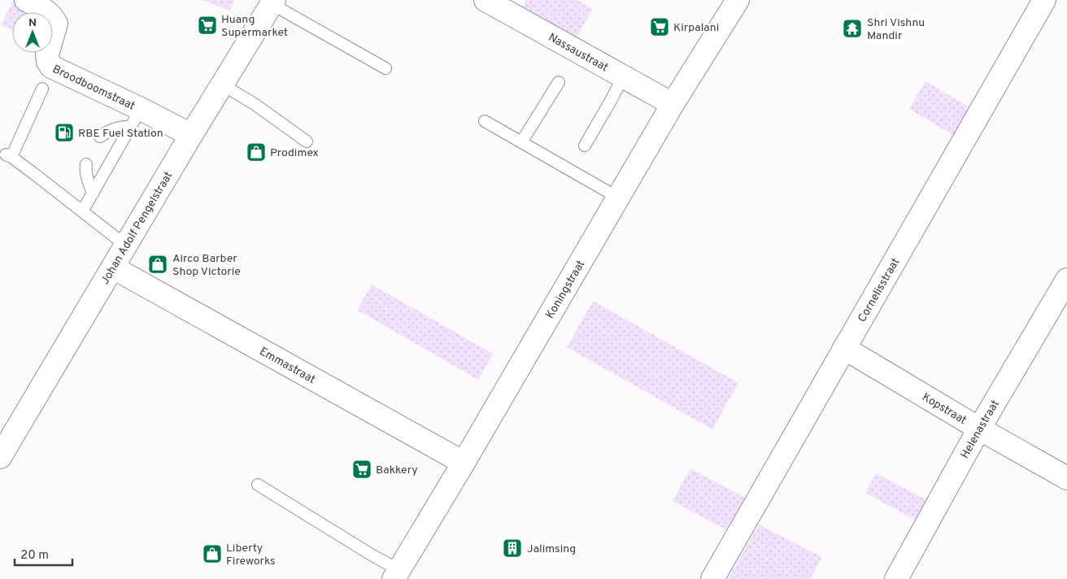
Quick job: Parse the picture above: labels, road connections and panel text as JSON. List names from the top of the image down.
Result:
{
  "streets": {
    "street": [
      "Nassaustraat",
      "Broodboomstraat",
      "Johan Adolf Pengelstraat",
      "Koningstraat",
      "Cornelisstraat",
      "Emmastraat",
      "Kopstraat",
      "Helenastraat"
    ]
  },
  "crossings": [
    ["Nassaustraat", "Koningstraat"],
    ["Broodboomstraat", "Johan Adolf Pengelstraat"],
    ["Johan Adolf Pengelstraat", "Emmastraat"],
    ["Koningstraat", "Emmastraat"],
    ["Cornelisstraat", "Kopstraat"],
    ["Kopstraat", "Helenastraat"]
  ],
  "places": {
    "supermarket": ["Huang Supermarket", "Kirpalani", "Bakkery"],
    "temple": ["Shri Vishnu Mandir"],
    "fuel station": ["RBE Fuel Station"],
    "shop": ["Prodimex", "Airco Barber Shop Victorie", "Liberty Fireworks"],
    "building": ["Jalimsing"]
  },
  "scale_bar": "20 m",
  "north": "top"
}
